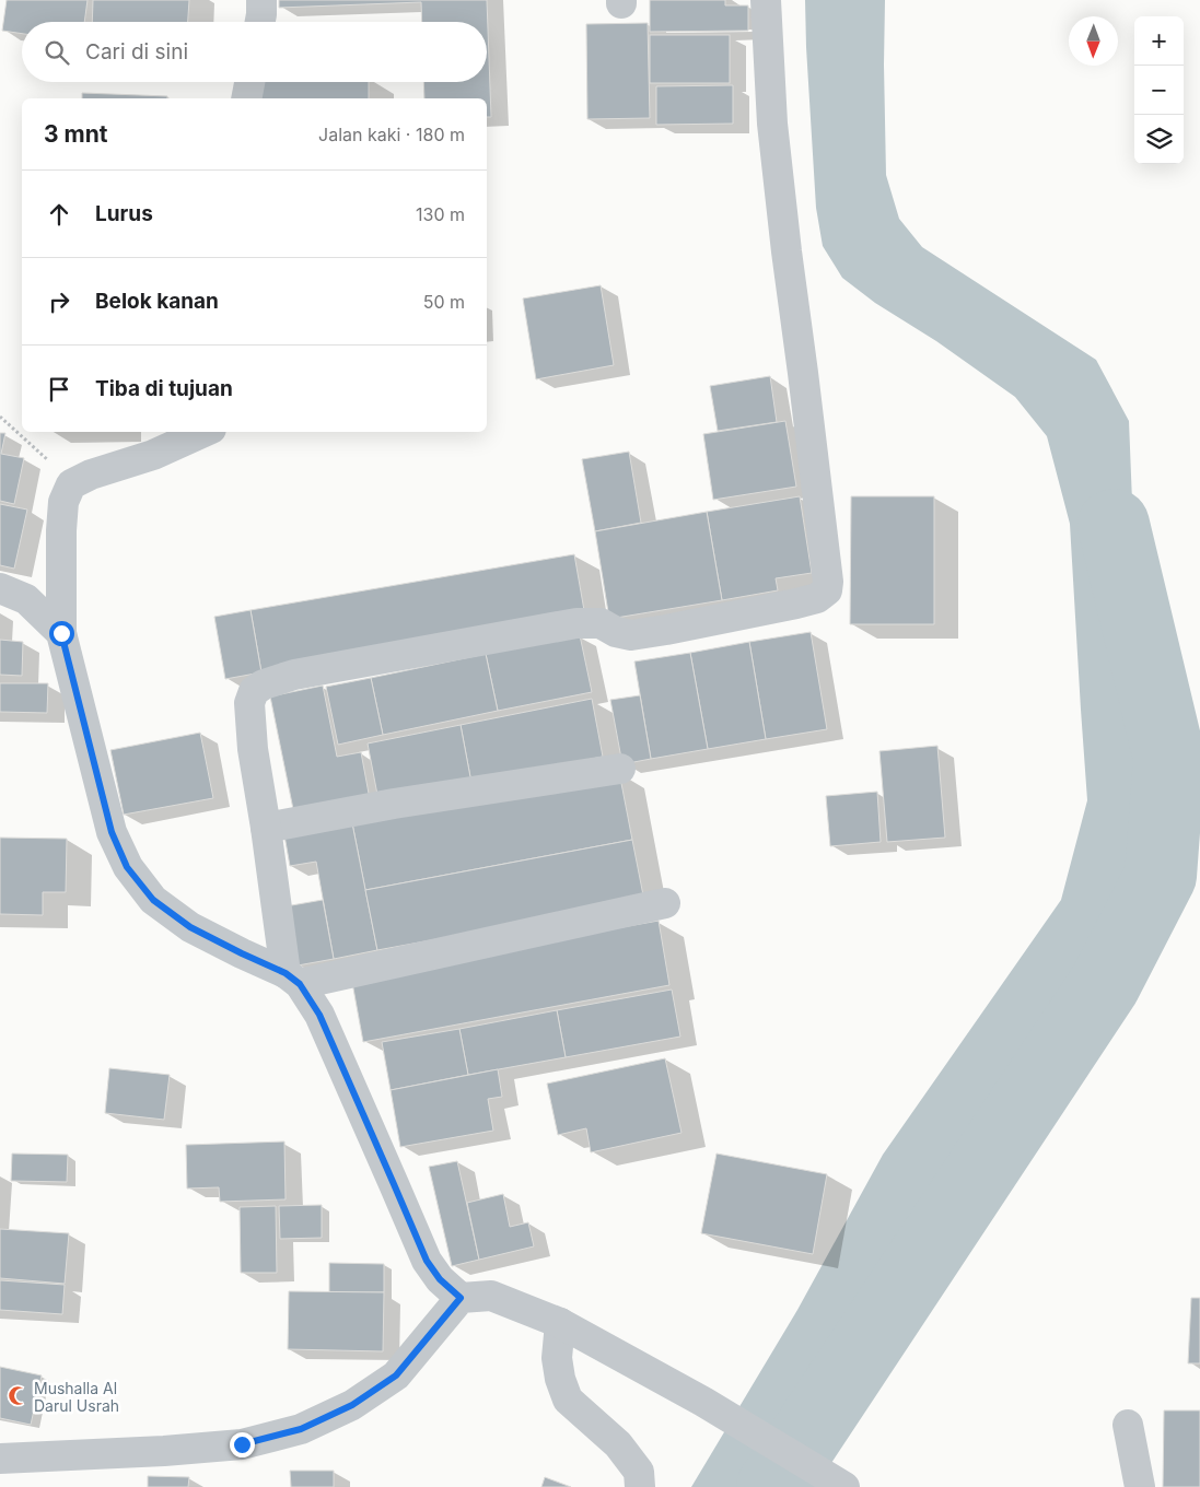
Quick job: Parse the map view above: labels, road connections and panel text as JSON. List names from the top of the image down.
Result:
{
  "places": {
    "mosque": ["Mushalla Al Darul Usrah"]
  },
  "north": "bottom",
  "page": {
    "map_buttons": ["+", "−"],
    "search": "Cari di sini",
    "heading": ["3 mnt", "Jalan kaki · 180 m"],
    "list": [
      ["Lurus", "130 m"],
      ["Belok kanan", "50 m"],
      "Tiba di tujuan"
    ]
  }
}
